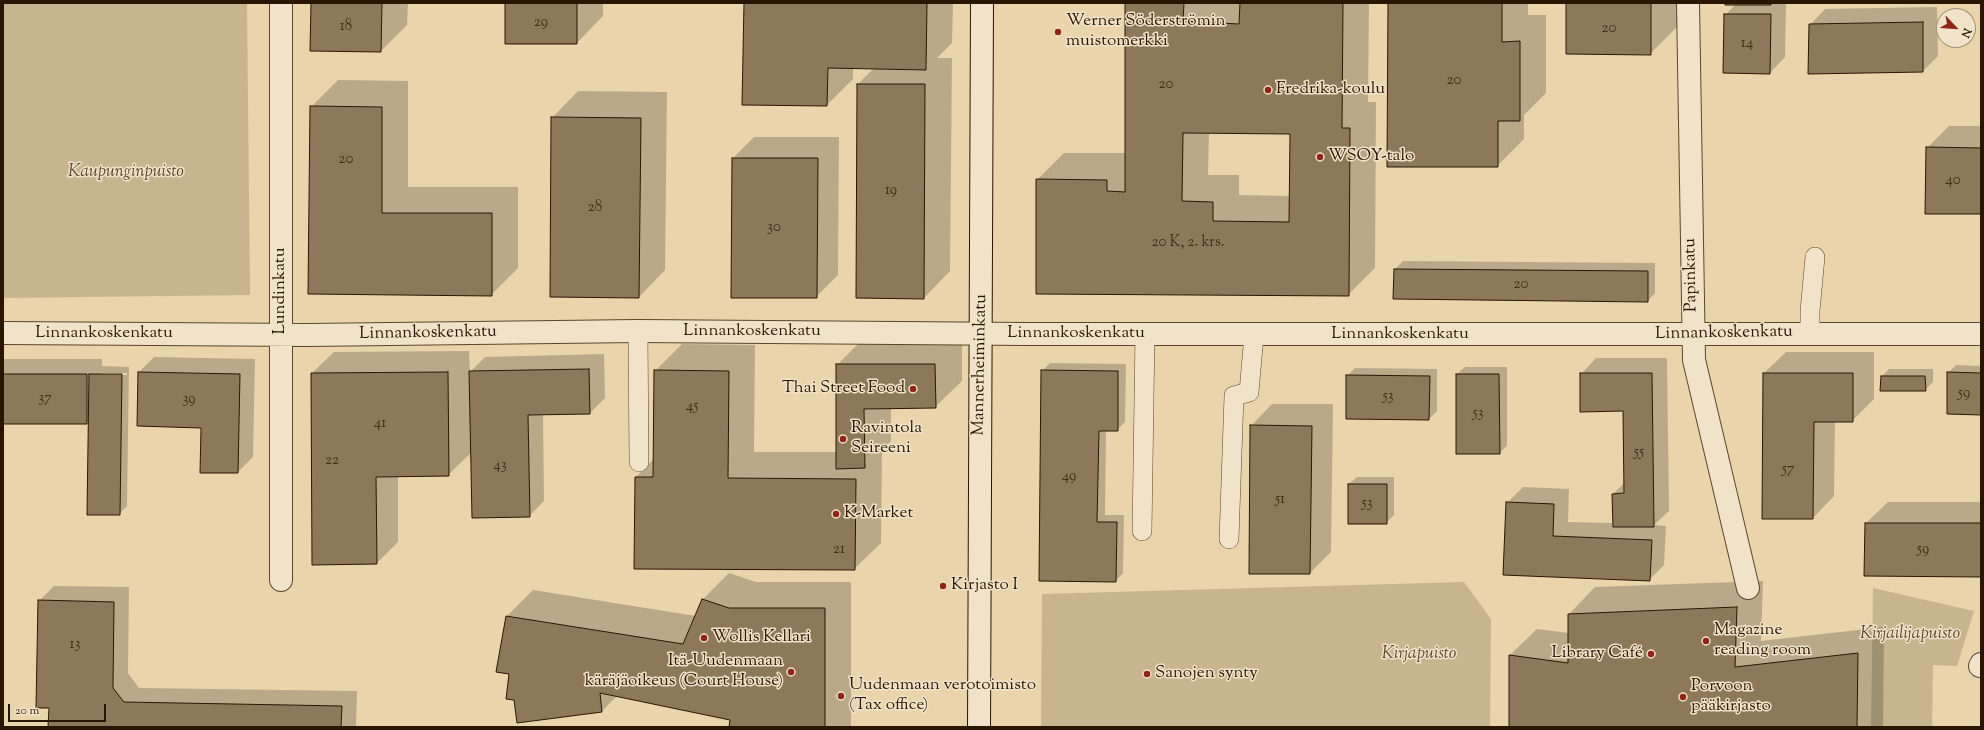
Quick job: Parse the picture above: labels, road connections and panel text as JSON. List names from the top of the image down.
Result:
{
  "streets": {
    "street": [
      "Papinkatu",
      "Lundinkatu",
      "Linnankoskenkatu",
      "Mannerheiminkatu"
    ]
  },
  "crossings": [
    ["Papinkatu", "Linnankoskenkatu"],
    ["Lundinkatu", "Linnankoskenkatu"],
    ["Linnankoskenkatu", "Mannerheiminkatu"]
  ],
  "parks": ["Kaupunginpuisto", "Kirjailijapuisto", "Kirjapuisto"],
  "places": [
    "Werner Söderströmin muistomerkki",
    "Fredrika-koulu",
    "WSOY-talo",
    "Thai Street Food",
    "Ravintola Seireeni",
    "K-Market",
    "Kirjasto I",
    "Wollis Kellari",
    "Magazine reading room",
    "Library Café",
    "Itä-Uudenmaan käräjäoikeus (Court House)",
    "Sanojen synty",
    "Uudenmaan verotoimisto (Tax office)",
    "Porvoon pääkirjasto"
  ],
  "house_numbers": [
    "29",
    "18",
    "20",
    "14",
    "20",
    "20",
    "20",
    "40",
    "19",
    "28",
    "30",
    "20 K, 2. krs.",
    "20",
    "59",
    "53",
    "37",
    "39",
    "45",
    "53",
    "41",
    "55",
    "22",
    "43",
    "57",
    "49",
    "51",
    "53",
    "21",
    "59",
    "13"
  ],
  "scale_bar": "20 m",
  "north": "bottom right"
}
